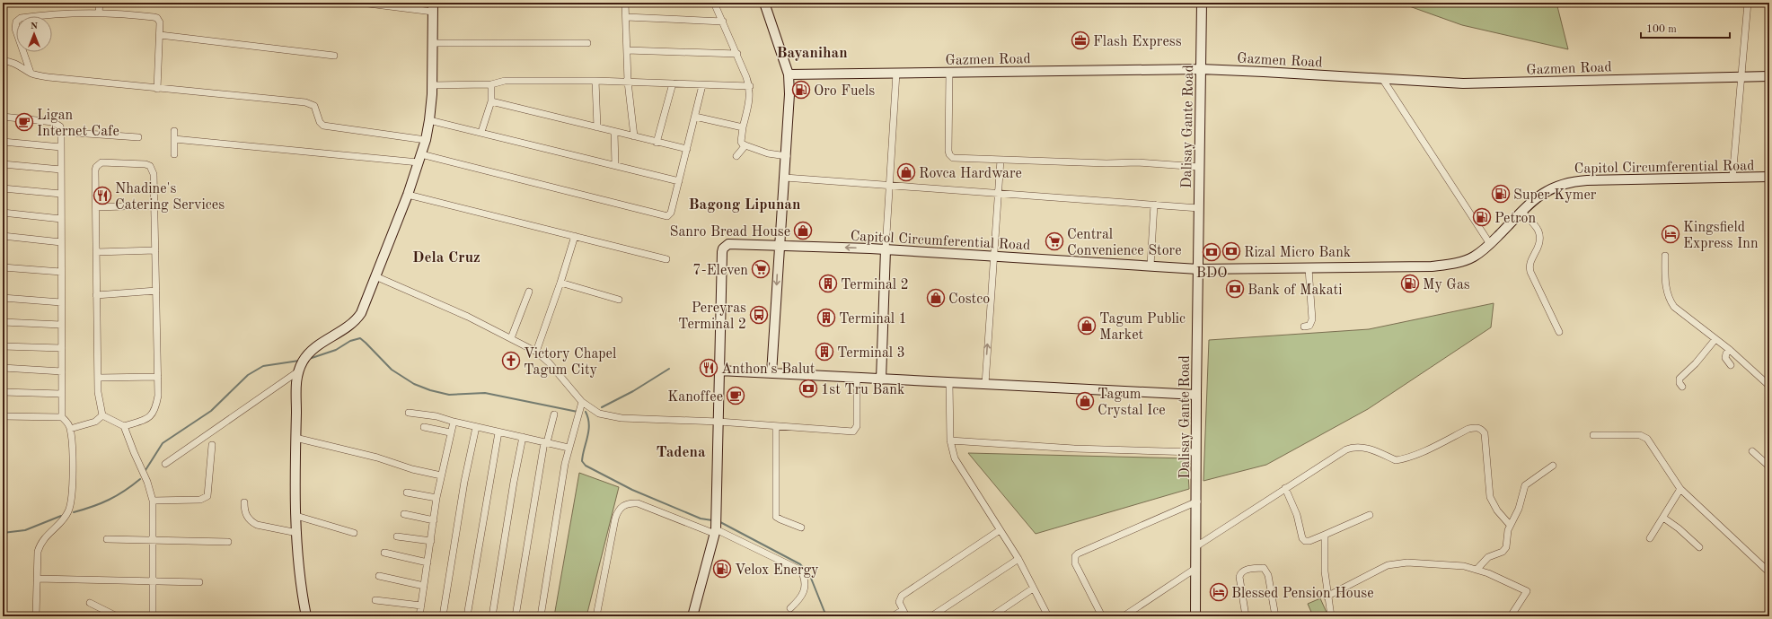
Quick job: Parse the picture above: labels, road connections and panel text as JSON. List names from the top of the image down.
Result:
{
  "streets": {
    "main road": ["Gazmen Road", "Dalisay Gante Road", "Capitol Circumferential Road"]
  },
  "crossings": [
    ["Gazmen Road", "Dalisay Gante Road"],
    ["Dalisay Gante Road", "Capitol Circumferential Road"]
  ],
  "districts": [
    "Bayanihan",
    "Bagong Lipunan",
    "Dela Cruz",
    "Tadena"
  ],
  "places": {
    "office": ["Flash Express"],
    "fuel station": [
      "Oro Fuels",
      "Super Kymer",
      "Petron",
      "My Gas",
      "Velox Energy"
    ],
    "cafe": ["Ligan Internet Cafe", "Kanoffee"],
    "shop": [
      "Rovca Hardware",
      "Sanro Bread House",
      "Costco",
      "Tagum Public Market",
      "Tagum Crystal Ice"
    ],
    "restaurant": ["Nhadine's Catering Services", "Anthon's Balut"],
    "hotel": ["Kingsfield Express Inn", "Blessed Pension House"],
    "supermarket": ["Central Convenience Store", "7-Eleven"],
    "bank": [
      "Rizal Micro Bank",
      "BDO",
      "Bank of Makati",
      "1st Tru Bank"
    ],
    "building": ["Terminal 2", "Terminal 1", "Terminal 3"],
    "bus stop": ["Pereyras Terminal 2"],
    "church": ["Victory Chapel Tagum City"]
  },
  "scale_bar": "100 m",
  "north": "top"
}
